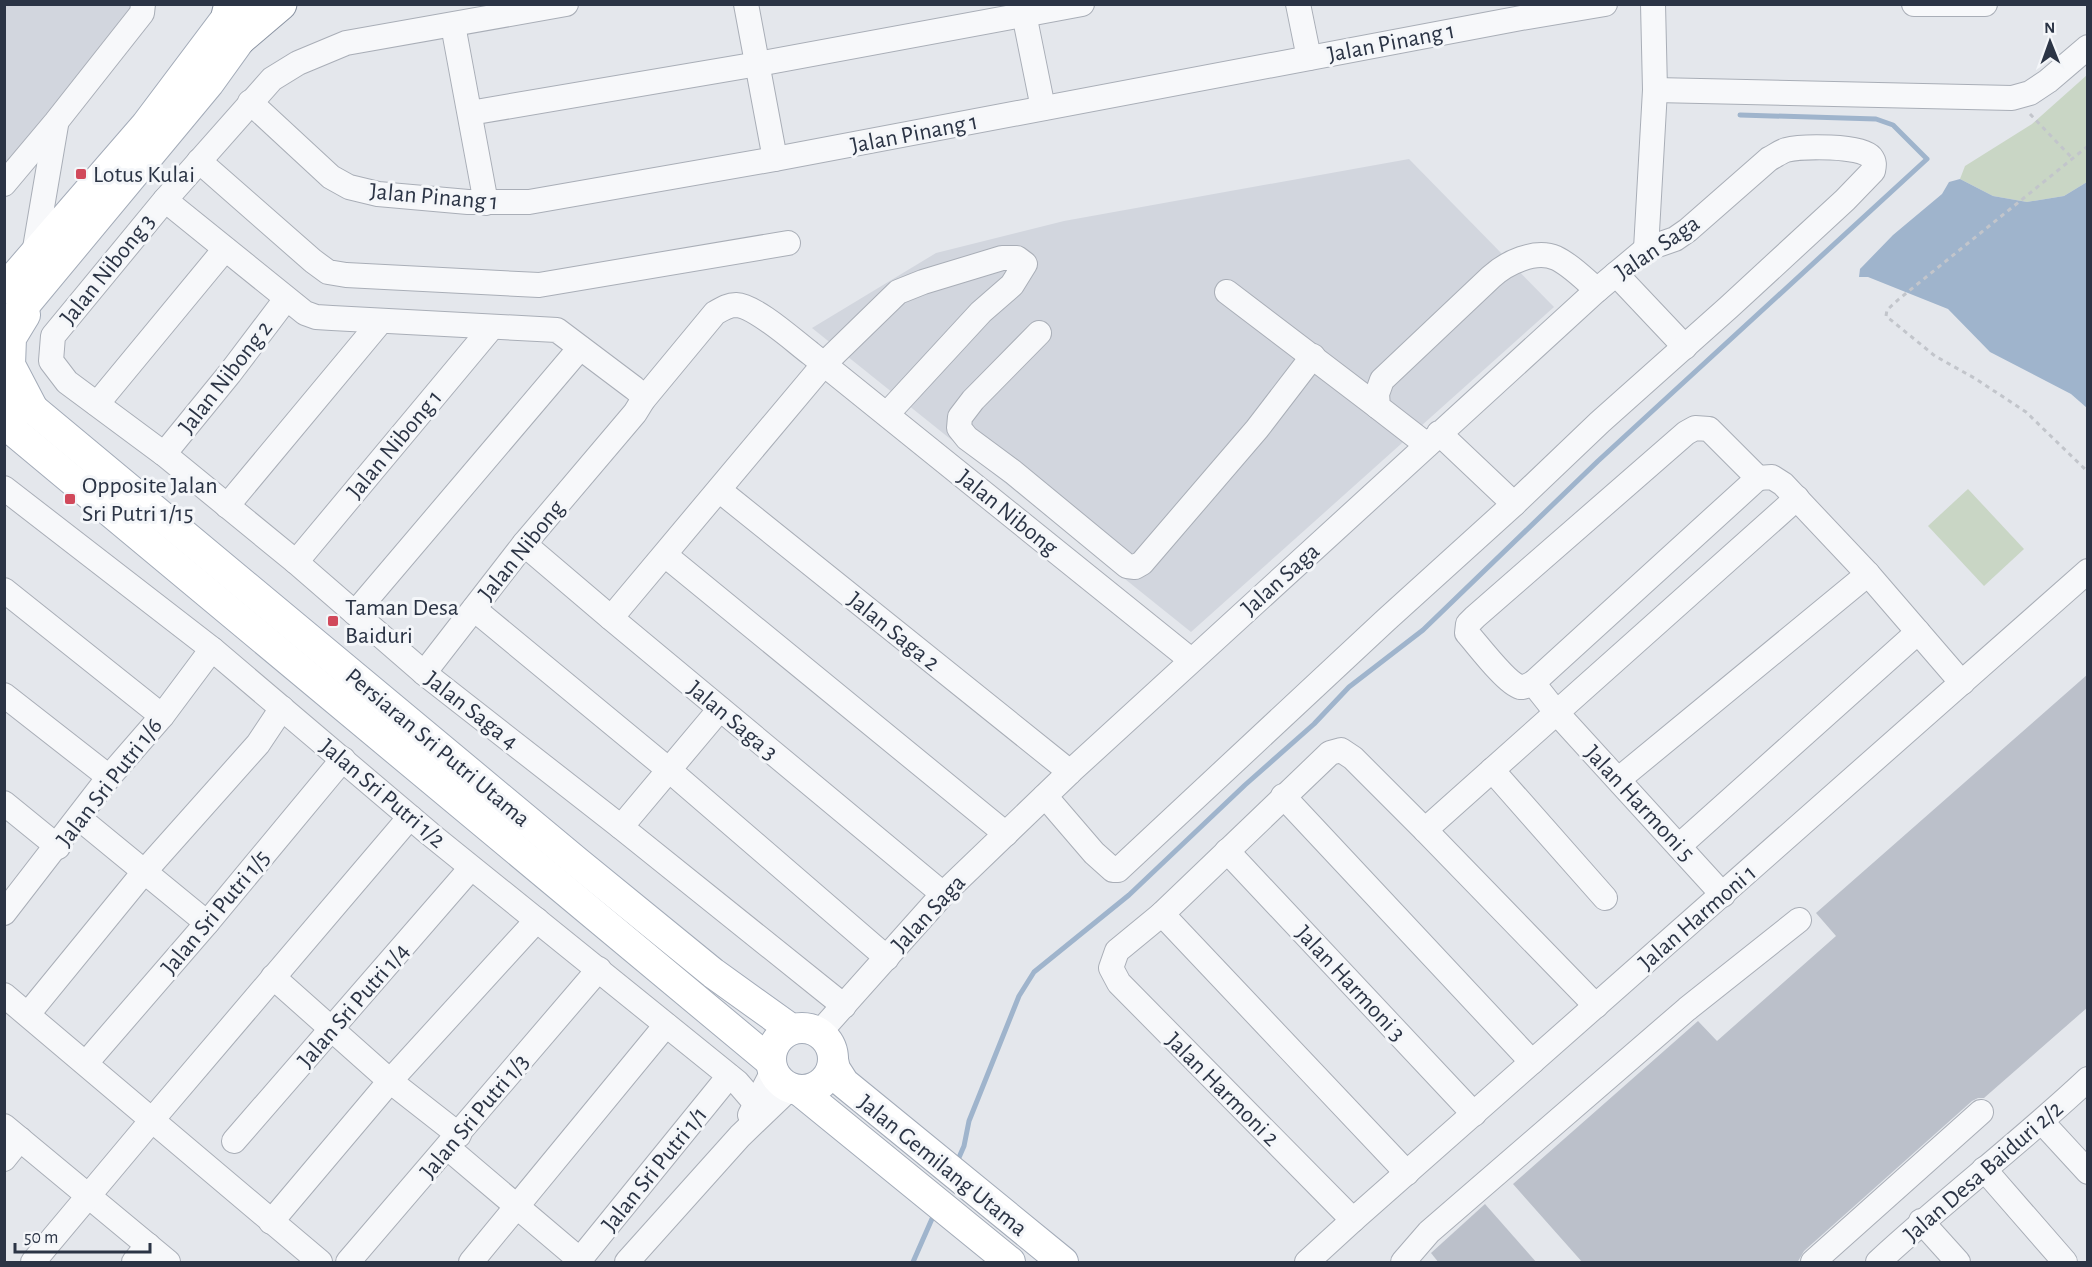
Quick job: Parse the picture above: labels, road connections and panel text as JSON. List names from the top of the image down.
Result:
{
  "streets": {
    "main road": ["Persiaran Sri Putri Utama", "Jalan Gemilang Utama"],
    "street": [
      "Jalan Pinang 1",
      "Jalan Saga",
      "Jalan Nibong 3",
      "Jalan Nibong 2",
      "Jalan Nibong 1",
      "Jalan Nibong",
      "Jalan Saga 2",
      "Jalan Saga 4",
      "Jalan Saga 3",
      "Jalan Sri Putri 1/6",
      "Jalan Sri Putri 1/2",
      "Jalan Harmoni 5",
      "Jalan Sri Putri 1/5",
      "Jalan Harmoni 1",
      "Jalan Harmoni 3",
      "Jalan Sri Putri 1/4",
      "Jalan Harmoni 2",
      "Jalan Sri Putri 1/3",
      "Jalan Sri Putri 1/1",
      "Jalan Desa Baiduri 2/2"
    ]
  },
  "crossings": [
    ["Jalan Pinang 1", "Jalan Nibong 3"],
    ["Jalan Saga", "Jalan Nibong"],
    ["Jalan Saga", "Jalan Saga 2"],
    ["Jalan Saga", "Jalan Saga 4"],
    ["Jalan Saga", "Jalan Saga 3"],
    ["Jalan Saga", "Persiaran Sri Putri Utama"],
    ["Jalan Saga", "Jalan Gemilang Utama"],
    ["Jalan Nibong 3", "Jalan Saga 4"],
    ["Jalan Nibong 2", "Jalan Saga 4"],
    ["Jalan Nibong 1", "Jalan Saga 4"],
    ["Jalan Nibong", "Jalan Saga 4"],
    ["Jalan Nibong", "Jalan Saga 3"],
    ["Persiaran Sri Putri Utama", "Jalan Gemilang Utama"],
    ["Jalan Sri Putri 1/6", "Jalan Sri Putri 1/2"],
    ["Jalan Sri Putri 1/2", "Jalan Sri Putri 1/5"],
    ["Jalan Sri Putri 1/2", "Jalan Sri Putri 1/4"],
    ["Jalan Sri Putri 1/2", "Jalan Sri Putri 1/3"],
    ["Jalan Sri Putri 1/2", "Jalan Sri Putri 1/1"],
    ["Jalan Harmoni 5", "Jalan Harmoni 1"],
    ["Jalan Harmoni 1", "Jalan Harmoni 3"],
    ["Jalan Harmoni 1", "Jalan Harmoni 2"]
  ],
  "places": {
    "transit": ["Lotus Kulai", "Opposite Jalan Sri Putri 1/15", "Taman Desa Baiduri"]
  },
  "scale_bar": "50 m",
  "north": "top"
}
